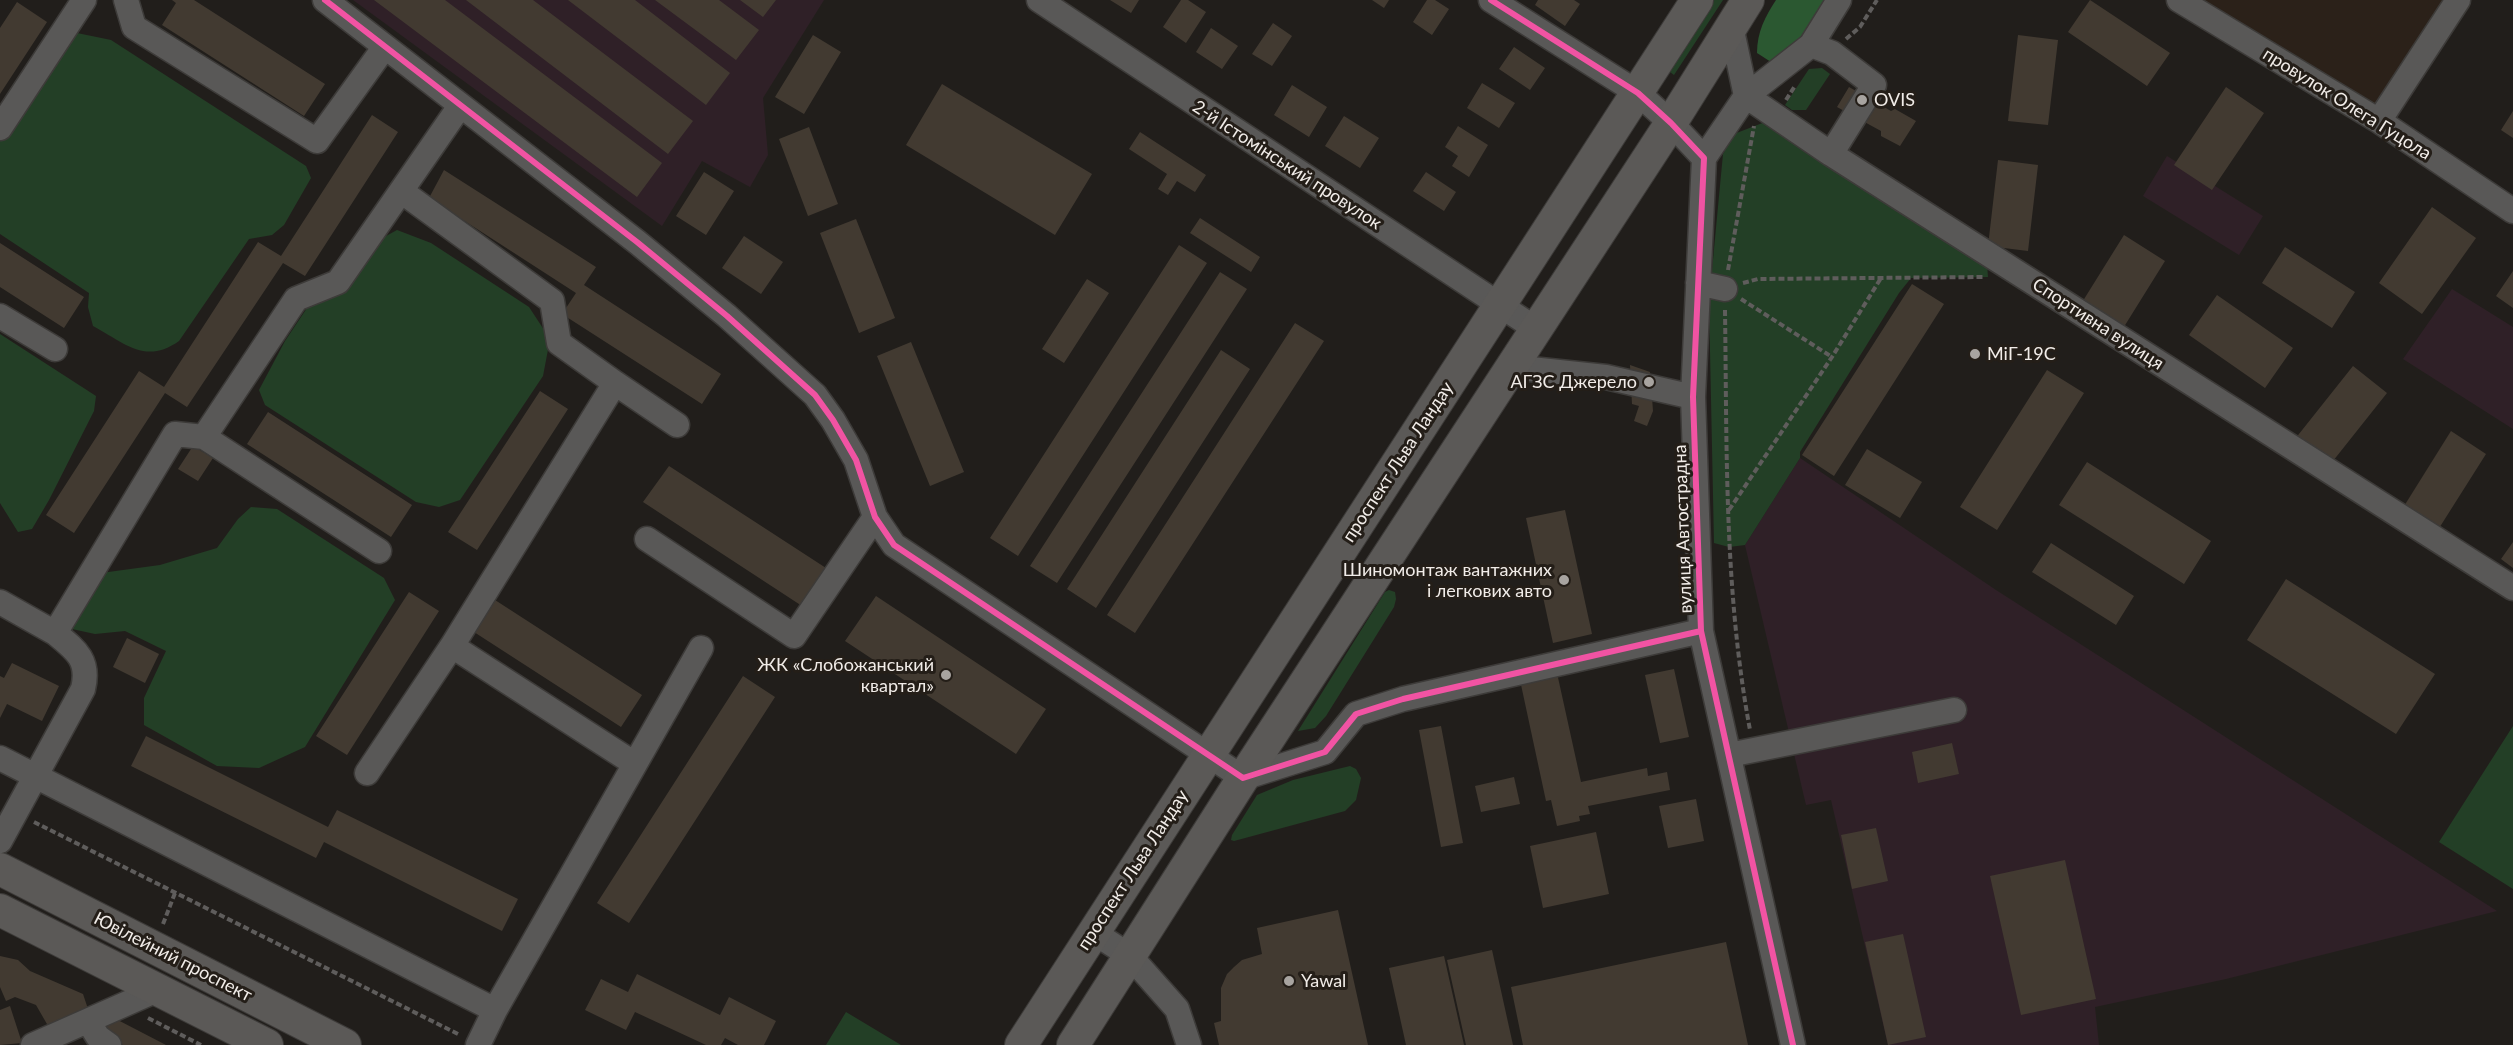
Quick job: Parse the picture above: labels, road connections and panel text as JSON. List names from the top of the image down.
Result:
{
  "streets": {
    "main road": ["проспект Льва Ландау", "Ювілейний проспект"],
    "street": [
      "провулок Олега Гуцола",
      "2-й Істомінський провулок",
      "Спортивна вулиця",
      "вулиця Автострадна"
    ]
  },
  "crossings": [
    ["2-й Істомінський провулок", "проспект Льва Ландау"]
  ],
  "places": [
    "OVIS",
    "МіГ-19С",
    "АГЗС Джерело",
    "Шиномонтаж вантажних і легкових авто",
    "ЖК «Слобожанський квартал»",
    "Yawal"
  ]
}
